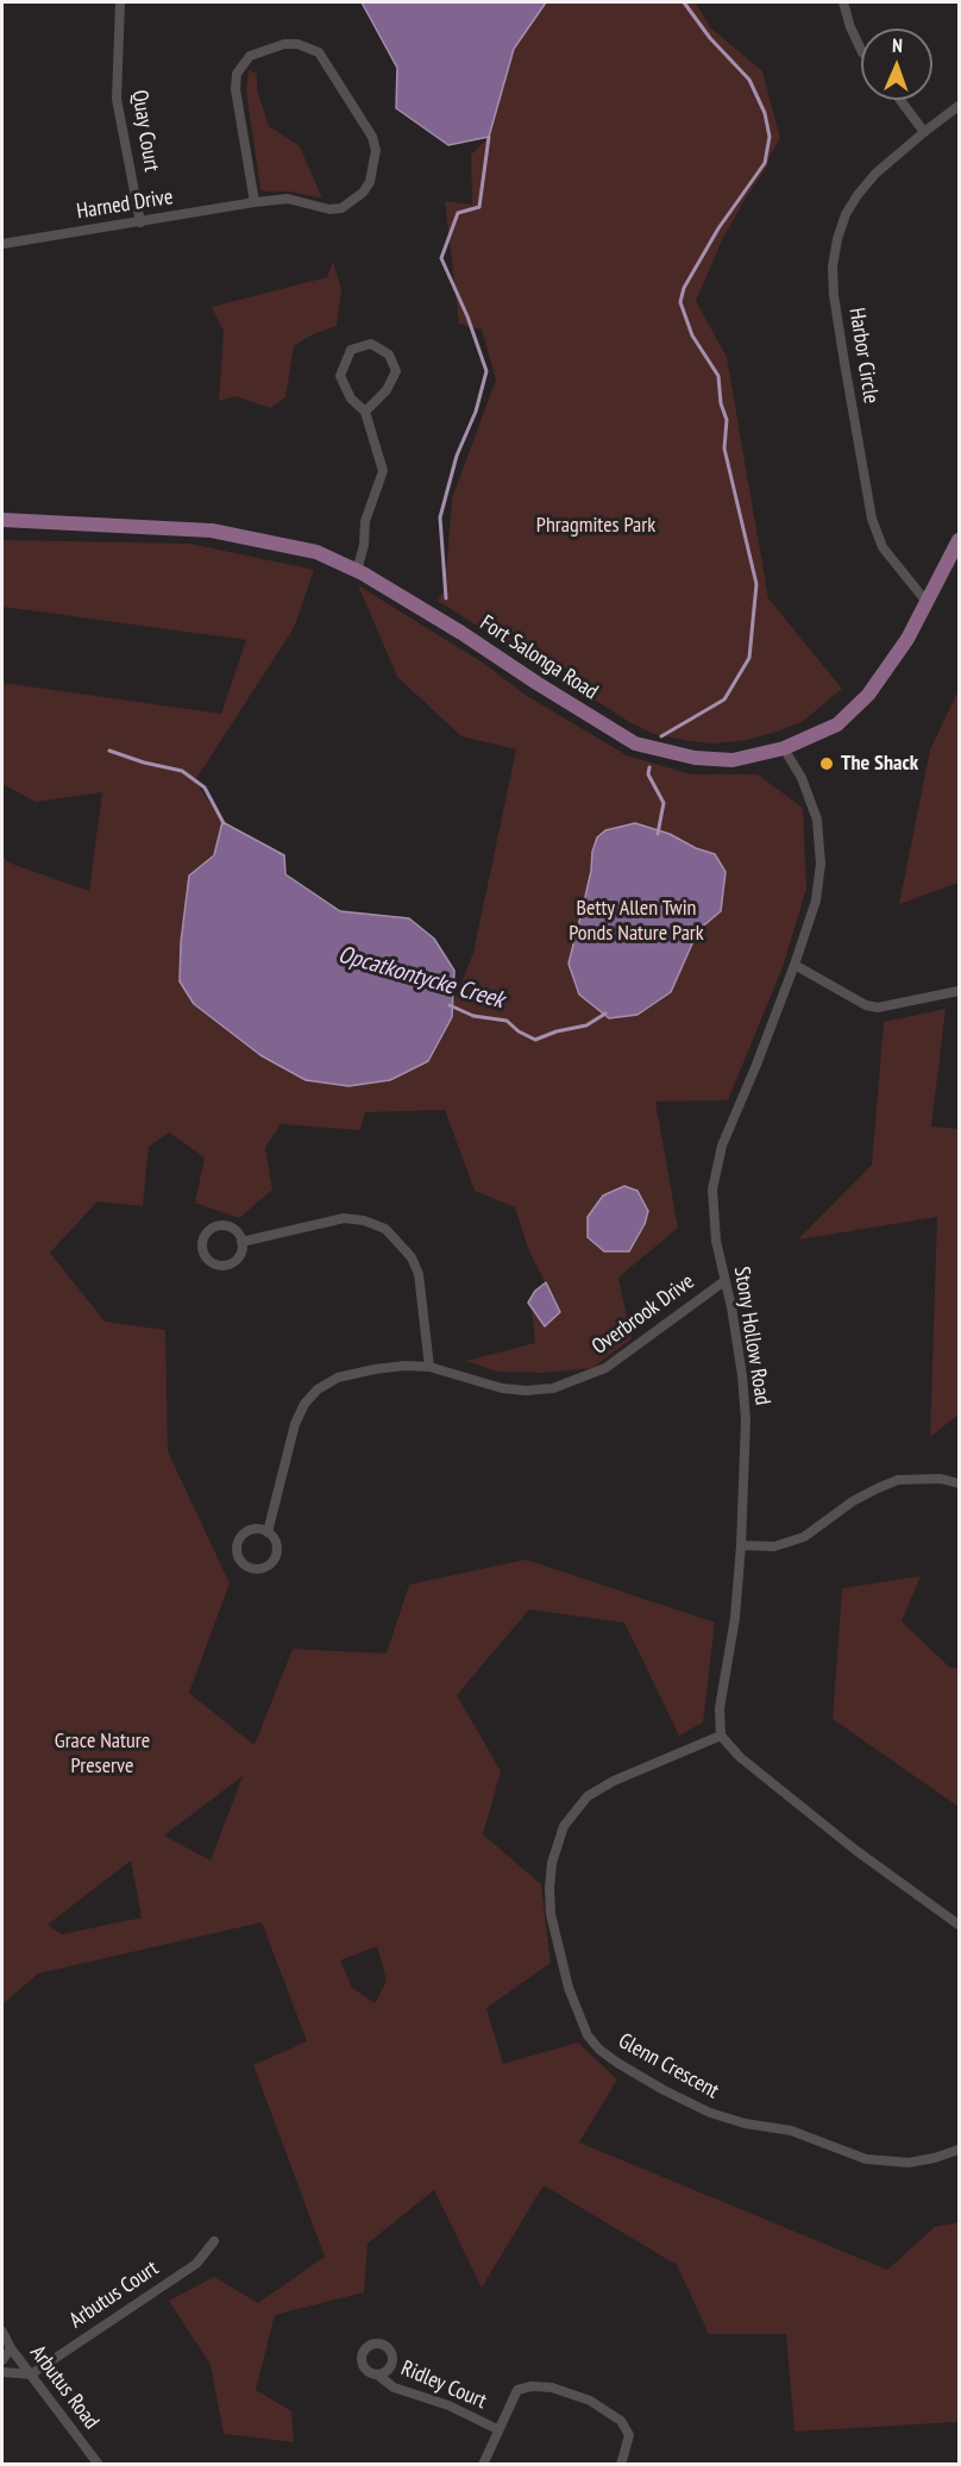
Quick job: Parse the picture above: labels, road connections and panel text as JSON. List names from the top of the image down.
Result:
{
  "streets": {
    "main road": ["Fort Salonga Road"],
    "street": [
      "Quay Court",
      "Harned Drive",
      "Harbor Circle",
      "Overbrook Drive",
      "Stony Hollow Road",
      "Glenn Crescent",
      "Arbutus Court",
      "Ridley Court",
      "Arbutus Road"
    ]
  },
  "crossings": [
    ["Quay Court", "Harned Drive"],
    ["Harbor Circle", "Fort Salonga Road"],
    ["Fort Salonga Road", "Stony Hollow Road"],
    ["Overbrook Drive", "Stony Hollow Road"],
    ["Stony Hollow Road", "Glenn Crescent"],
    ["Arbutus Court", "Arbutus Road"]
  ],
  "water": ["Opcatkontycke Creek"],
  "parks": ["Phragmites Park", "Betty Allen Twin Ponds Nature Park", "Grace Nature Preserve"],
  "places": ["The Shack"],
  "north": "top"
}
